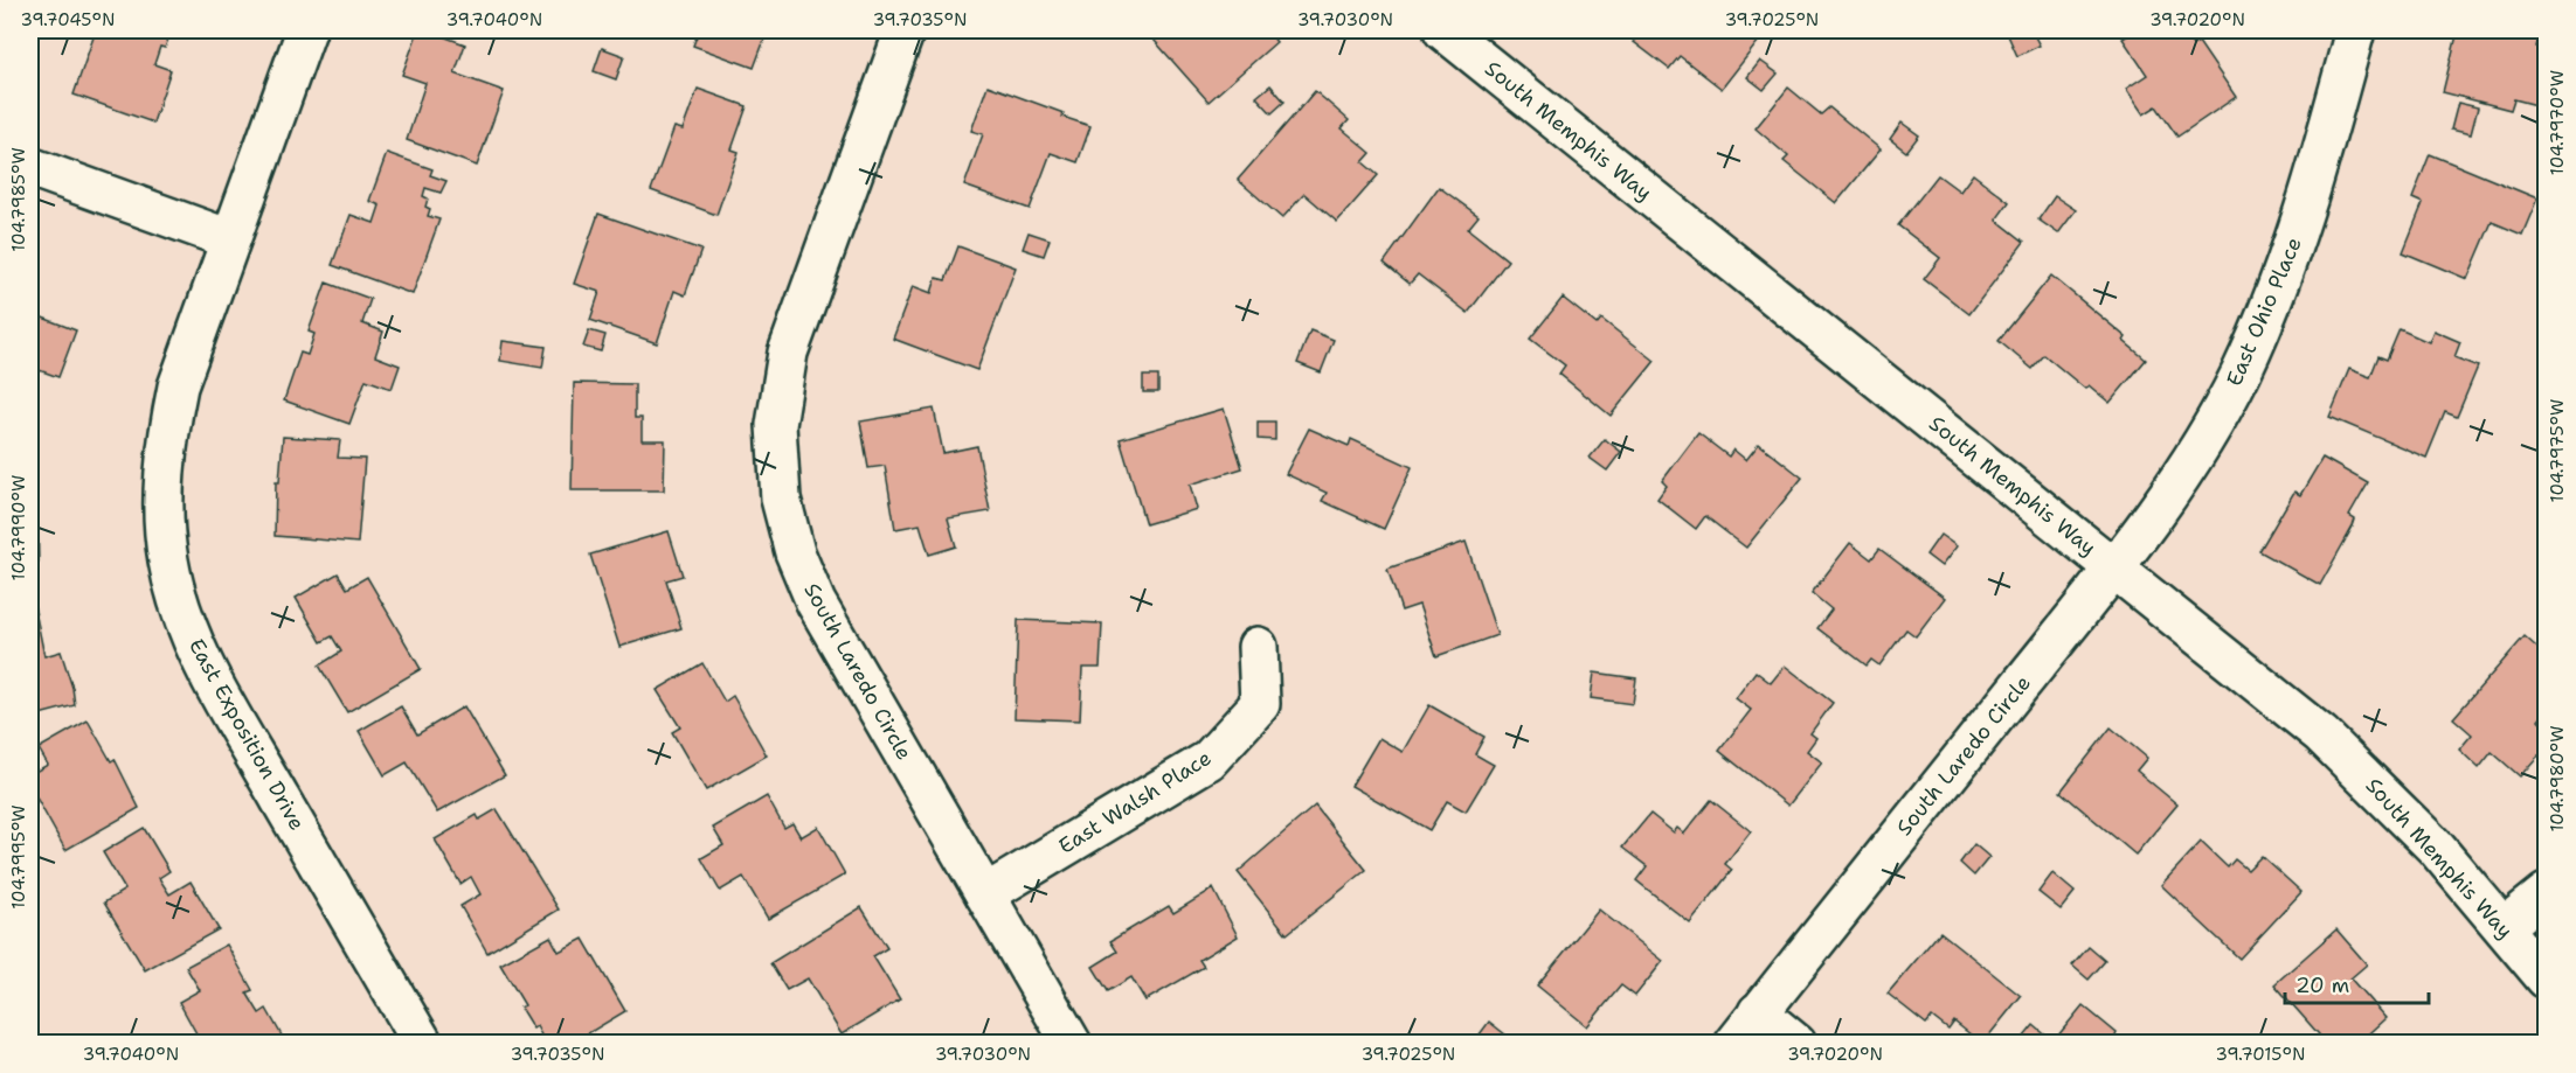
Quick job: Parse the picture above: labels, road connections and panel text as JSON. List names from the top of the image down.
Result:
{
  "streets": {
    "street": [
      "South Memphis Way",
      "East Ohio Place",
      "South Laredo Circle",
      "East Exposition Drive",
      "East Walsh Place"
    ]
  },
  "crossings": [
    ["South Memphis Way", "East Ohio Place"],
    ["South Memphis Way", "South Laredo Circle"],
    ["East Ohio Place", "South Laredo Circle"],
    ["South Laredo Circle", "East Walsh Place"]
  ],
  "scale_bar": "20 m",
  "coordinates": [
    "39.7045°N",
    "39.7040°N",
    "39.7035°N",
    "39.7030°N",
    "39.7025°N",
    "39.7020°N",
    "104.7970°W",
    "104.7985°W",
    "104.7975°W",
    "104.7990°W",
    "104.7980°W",
    "104.7995°W",
    "39.7015°N"
  ]
}
